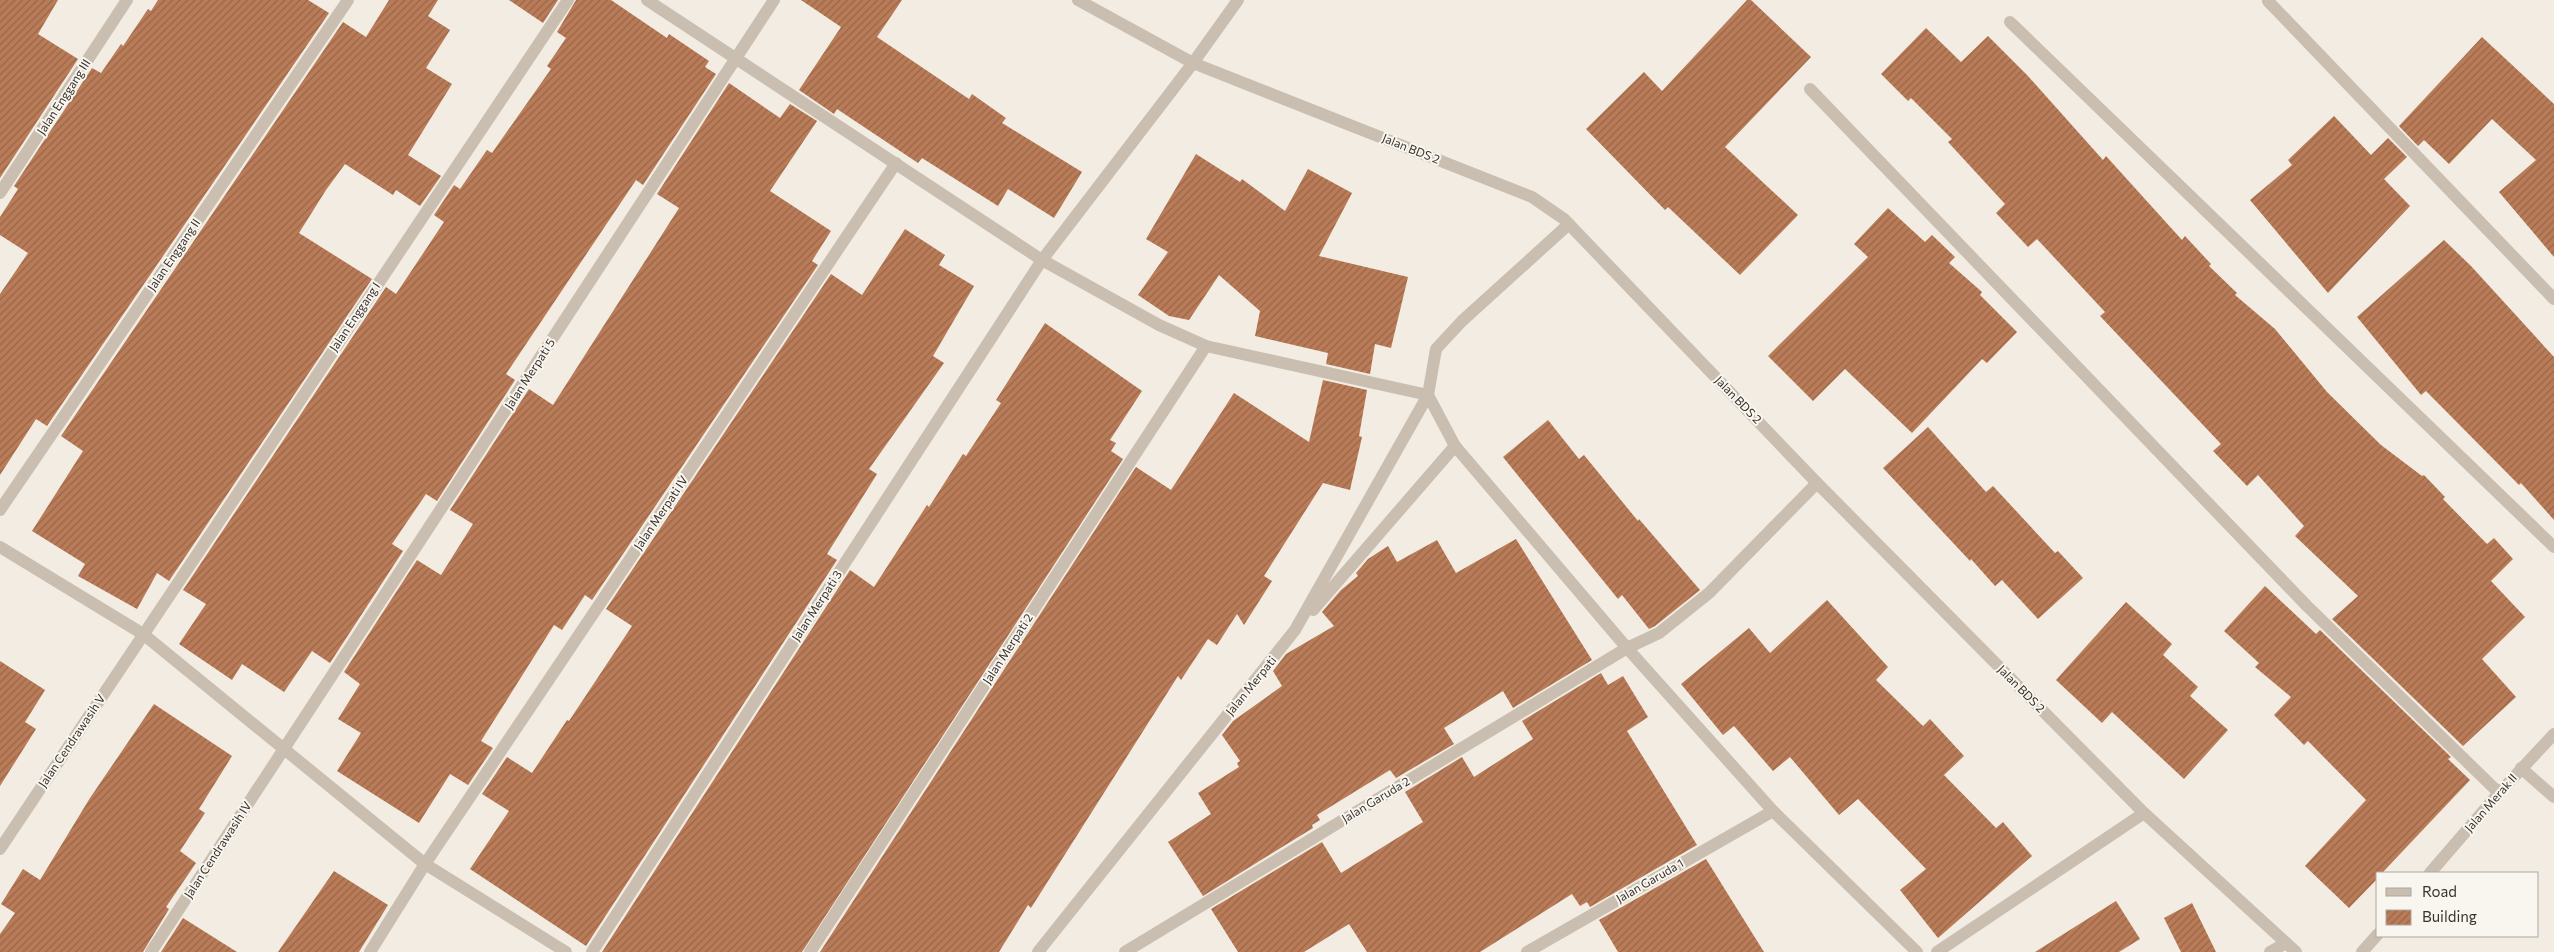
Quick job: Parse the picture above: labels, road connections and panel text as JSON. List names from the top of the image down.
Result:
{
  "streets": {
    "street": [
      "Jalan Enggang III",
      "Jalan BDS 2",
      "Jalan Enggang II",
      "Jalan Enggang I",
      "Jalan Merpati 5",
      "Jalan Merpati IV",
      "Jalan Merpati 3",
      "Jalan Merpati 2",
      "Jalan Merpati",
      "Jalan Cendrawasih V",
      "Jalan Garuda 2",
      "Jalan Merak II",
      "Jalan Cendrawasih IV",
      "Jalan Garuda 1"
    ]
  },
  "crossings": [
    ["Jalan BDS 2", "Jalan Merpati 3"],
    ["Jalan BDS 2", "Jalan Merpati"],
    ["Jalan BDS 2", "Jalan Garuda 2"],
    ["Jalan Enggang I", "Jalan Cendrawasih V"],
    ["Jalan Merpati 5", "Jalan Cendrawasih IV"]
  ],
  "legend": ["Road", "Building"]
}
